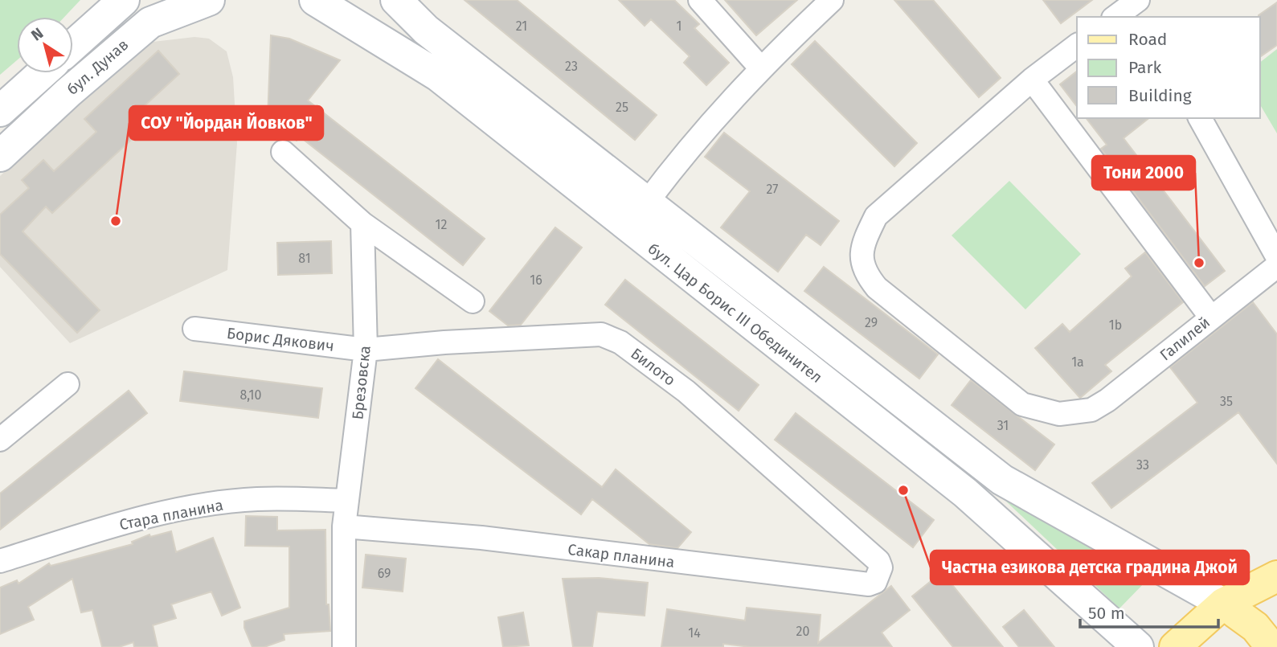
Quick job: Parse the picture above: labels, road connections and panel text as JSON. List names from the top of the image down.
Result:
{
  "streets": {
    "main road": ["бул. Дунав", "бул. Цар Борис III Обединител"],
    "street": [
      "Галилей",
      "Борис Дякович",
      "Билото",
      "Брезовска",
      "Стара планина",
      "Сакар планина"
    ]
  },
  "crossings": [
    ["Борис Дякович", "Билото"],
    ["Борис Дякович", "Брезовска"],
    ["Билото", "Брезовска"],
    ["Билото", "Сакар планина"],
    ["Брезовска", "Стара планина"],
    ["Брезовска", "Сакар планина"]
  ],
  "places": ["СОУ \"Йордан Йовков\"", "Тони 2000", "Частна езикова детска градина Джой"],
  "house_numbers": [
    "21",
    "1",
    "23",
    "25",
    "27",
    "12",
    "81",
    "16",
    "29",
    "1b",
    "1a",
    "8,10",
    "35",
    "31",
    "33",
    "69",
    "20",
    "14"
  ],
  "legend": ["Road", "Park", "Building"],
  "scale_bar": "50 m",
  "north": "top left"
}
